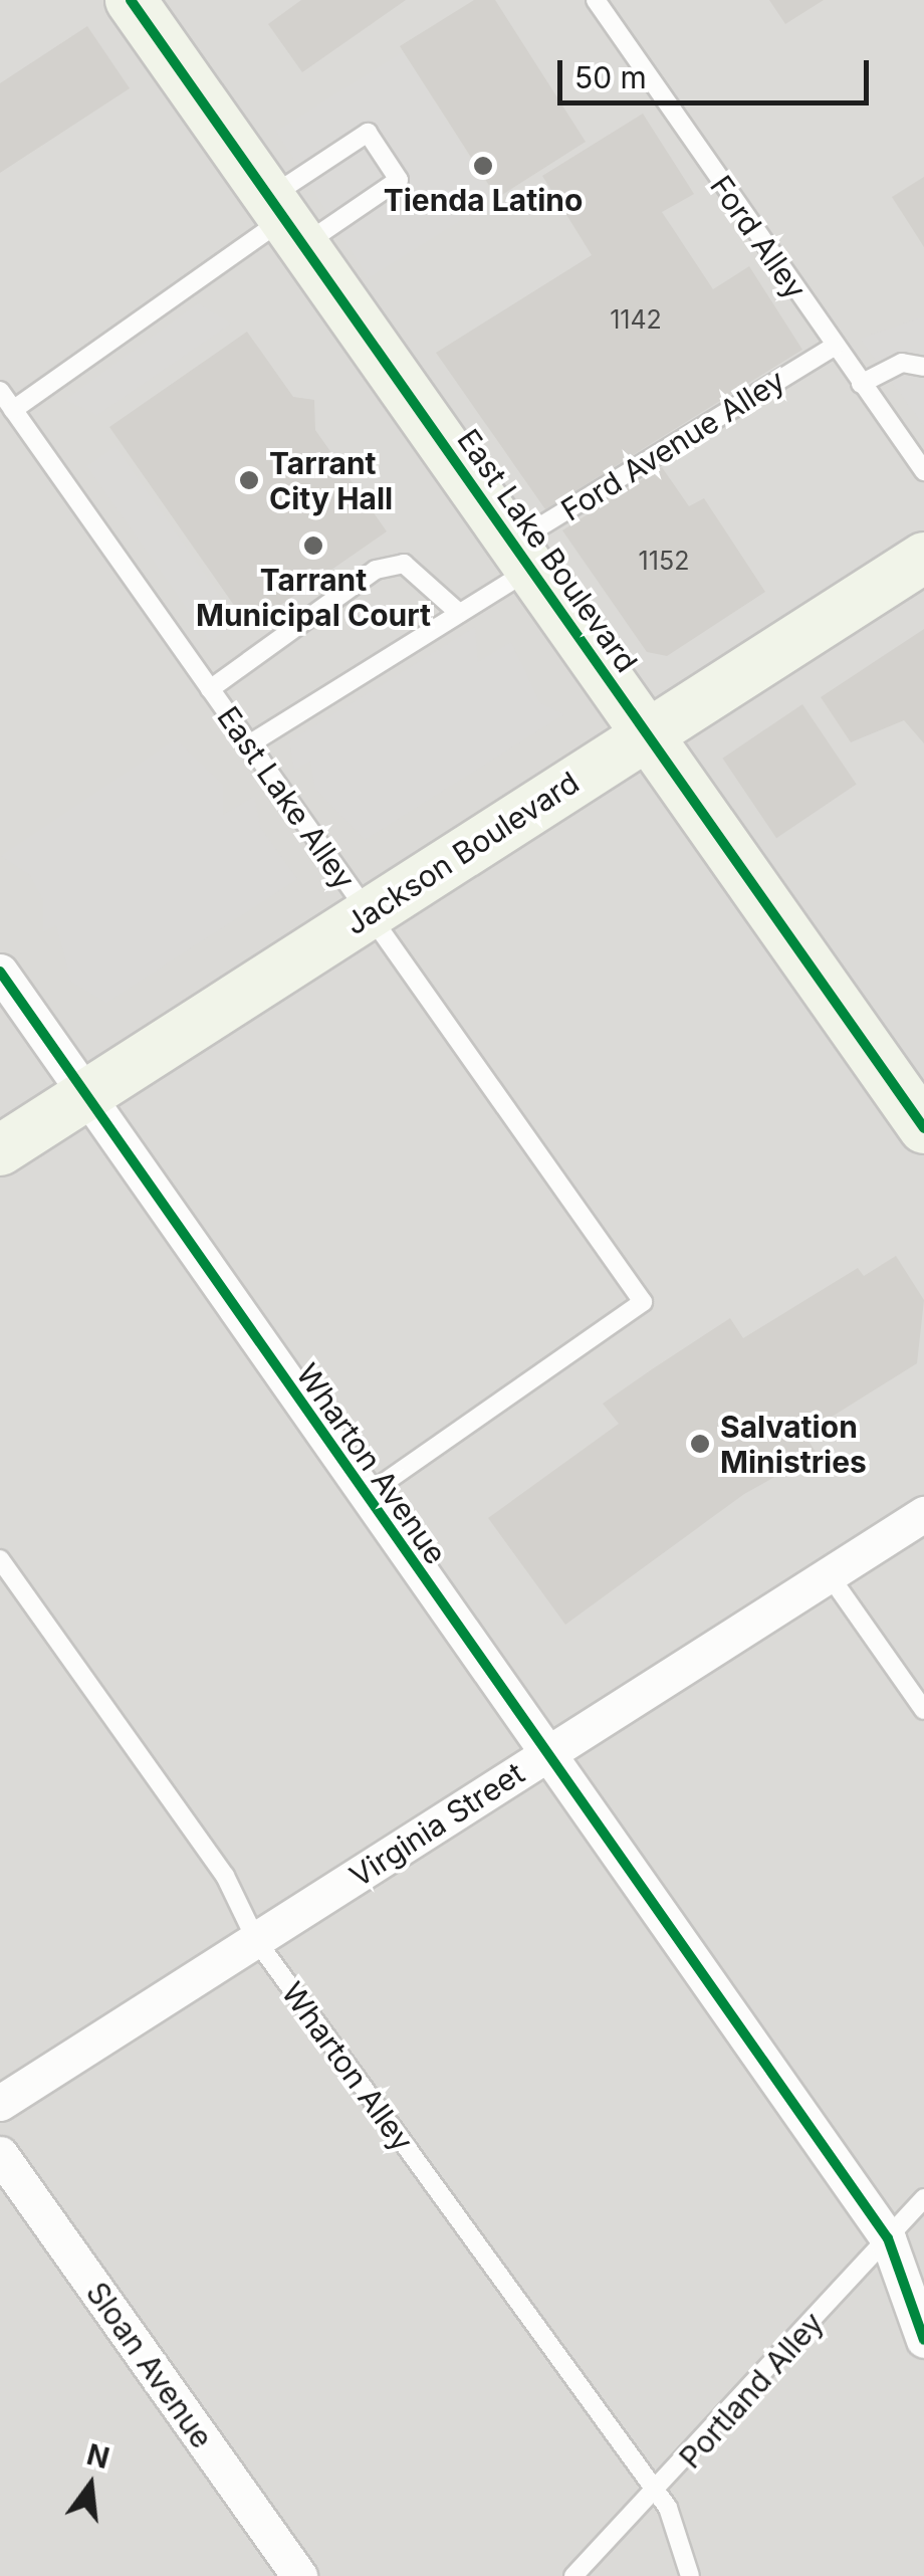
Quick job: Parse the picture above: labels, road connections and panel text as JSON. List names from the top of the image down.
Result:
{
  "streets": {
    "street": [
      "East Lake Boulevard",
      "Jackson Boulevard",
      "Wharton Avenue",
      "Virginia Street",
      "Sloan Avenue"
    ],
    "lane": [
      "Ford Alley",
      "Ford Avenue Alley",
      "East Lake Alley",
      "Wharton Alley",
      "Portland Alley"
    ]
  },
  "crossings": [
    ["Ford Alley", "Ford Avenue Alley"],
    ["Ford Avenue Alley", "East Lake Boulevard"],
    ["Ford Avenue Alley", "East Lake Alley"],
    ["East Lake Boulevard", "Jackson Boulevard"],
    ["East Lake Alley", "Jackson Boulevard"],
    ["East Lake Alley", "Wharton Avenue"],
    ["Jackson Boulevard", "Wharton Avenue"],
    ["Wharton Avenue", "Virginia Street"],
    ["Wharton Avenue", "Portland Alley"],
    ["Virginia Street", "Wharton Alley"],
    ["Wharton Alley", "Portland Alley"]
  ],
  "places": [
    "Tienda Latino",
    "Tarrant City Hall",
    "Tarrant Municipal Court",
    "Salvation Ministries"
  ],
  "house_numbers": ["1142", "1152"],
  "scale_bar": "50 m",
  "north": "top"
}
